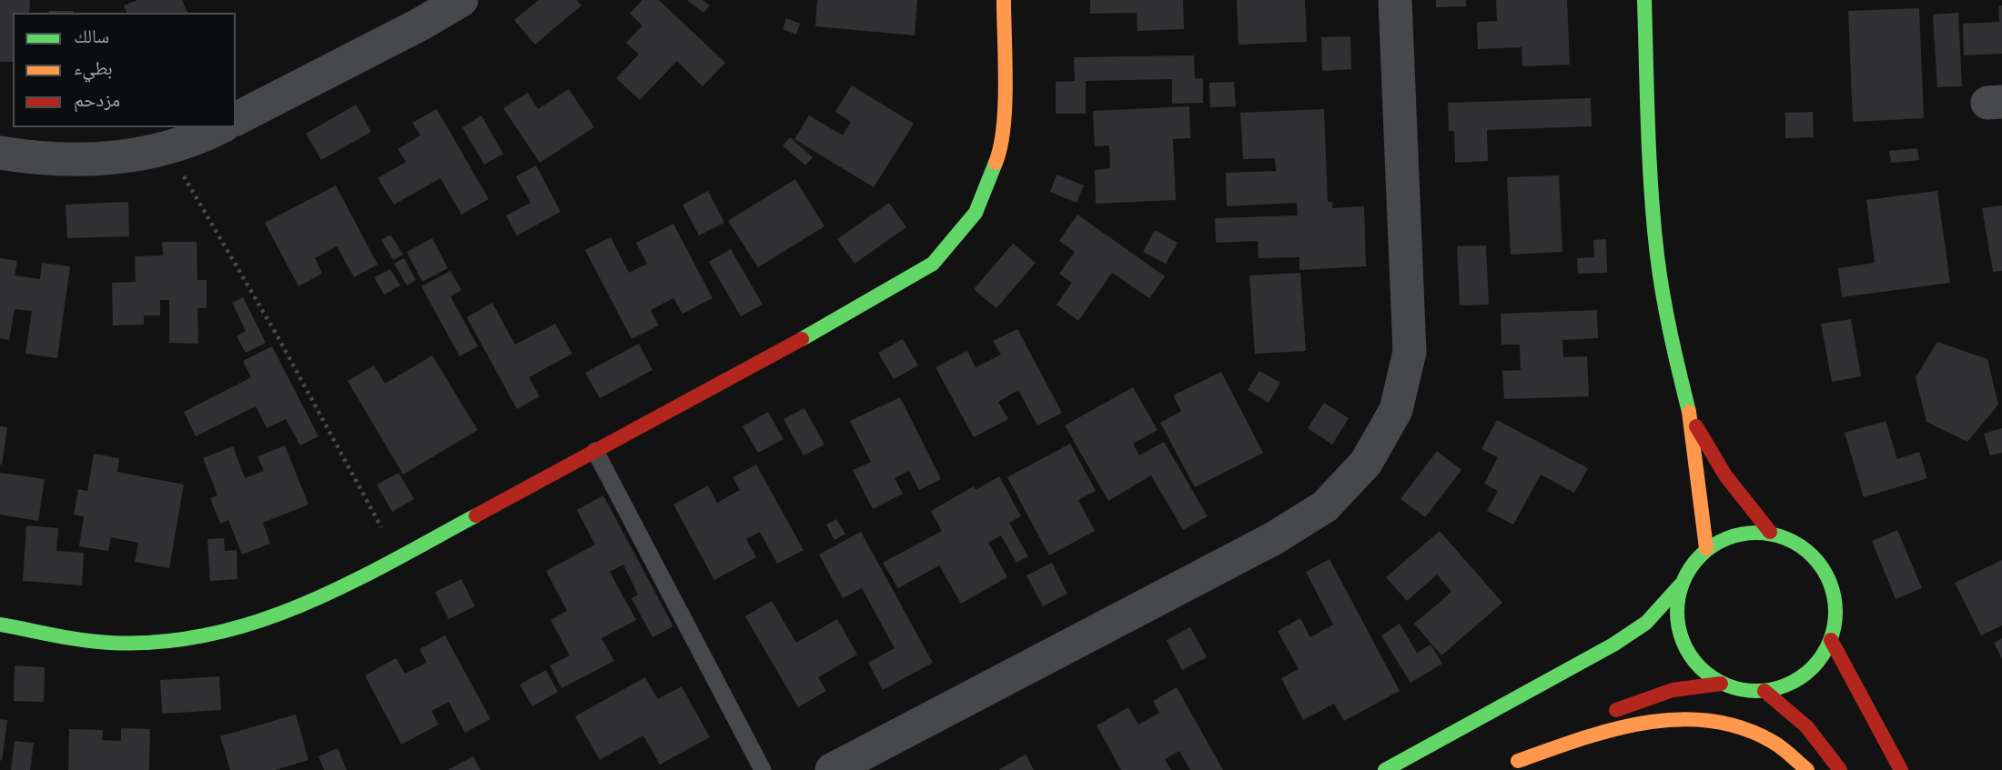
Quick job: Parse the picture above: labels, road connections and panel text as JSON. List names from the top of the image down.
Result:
{
  "legend": ["سالك", "بطيء", "مزدحم"]
}
